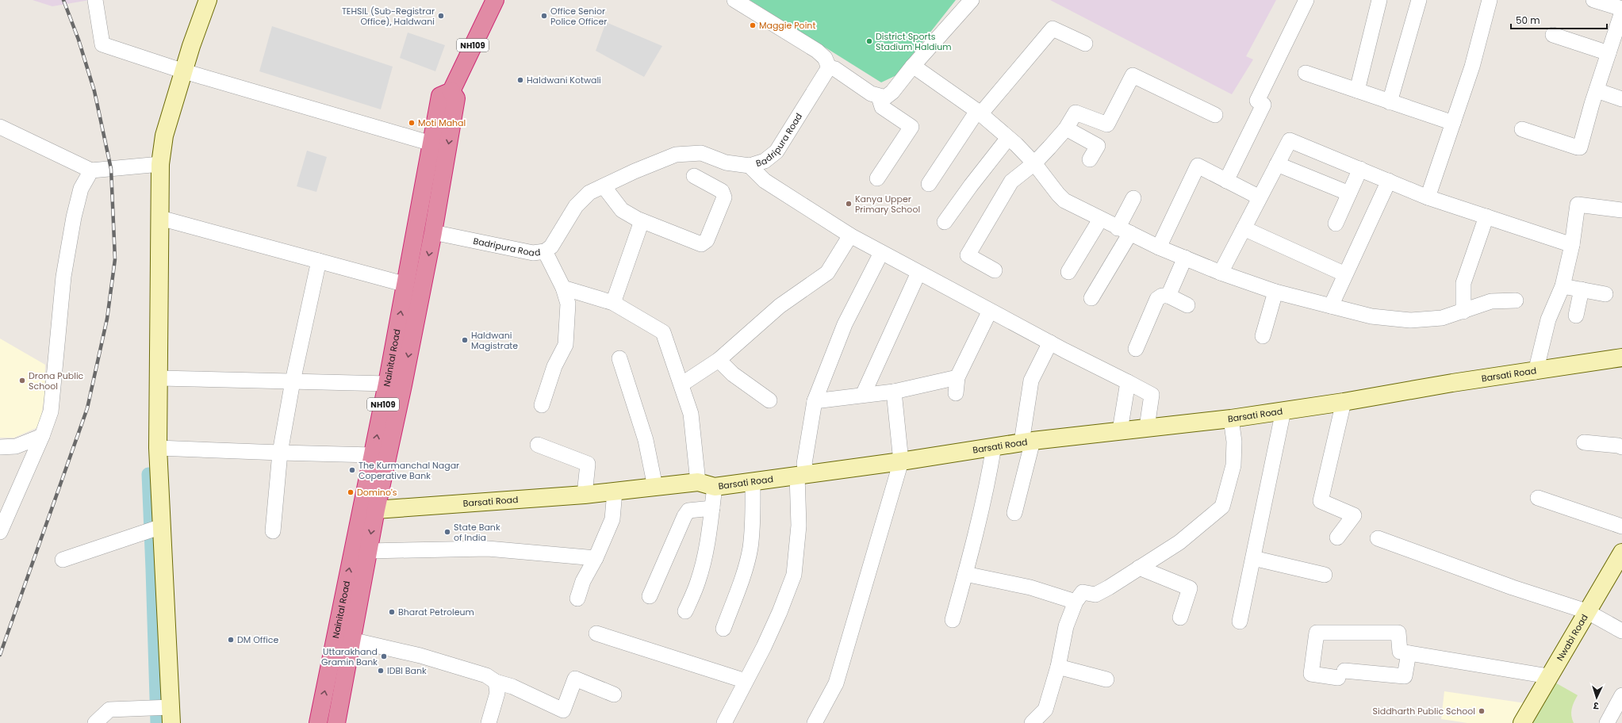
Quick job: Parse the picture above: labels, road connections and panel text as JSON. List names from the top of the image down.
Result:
{
  "streets": {
    "highway": ["NH109", "Nainital Road"],
    "street": ["Badripura Road", "Barsati Road", "Nwabi Road"]
  },
  "crossings": [
    ["Badripura Road", "Nainital Road"],
    ["Nainital Road", "Barsati Road"]
  ],
  "places": [
    "TEHSIL (Sub-Registrar Office), Haldwani",
    "Office Senior Police Officer",
    "Maggie Point",
    "District Sports Stadium Haldium",
    "Haldwani Kotwali",
    "Moti Mahal",
    "Kanya Upper Primary School",
    "Haldwani Magistrate",
    "Drona Public School",
    "The Kurmanchal Nagar Coperative Bank",
    "Domino's",
    "State Bank of India",
    "Bharat Petroleum",
    "DM Office",
    "Uttarakhand Gramin Bank",
    "IDBI Bank",
    "Siddharth Public School"
  ],
  "scale_bar": "50 m",
  "north": "bottom"
}
